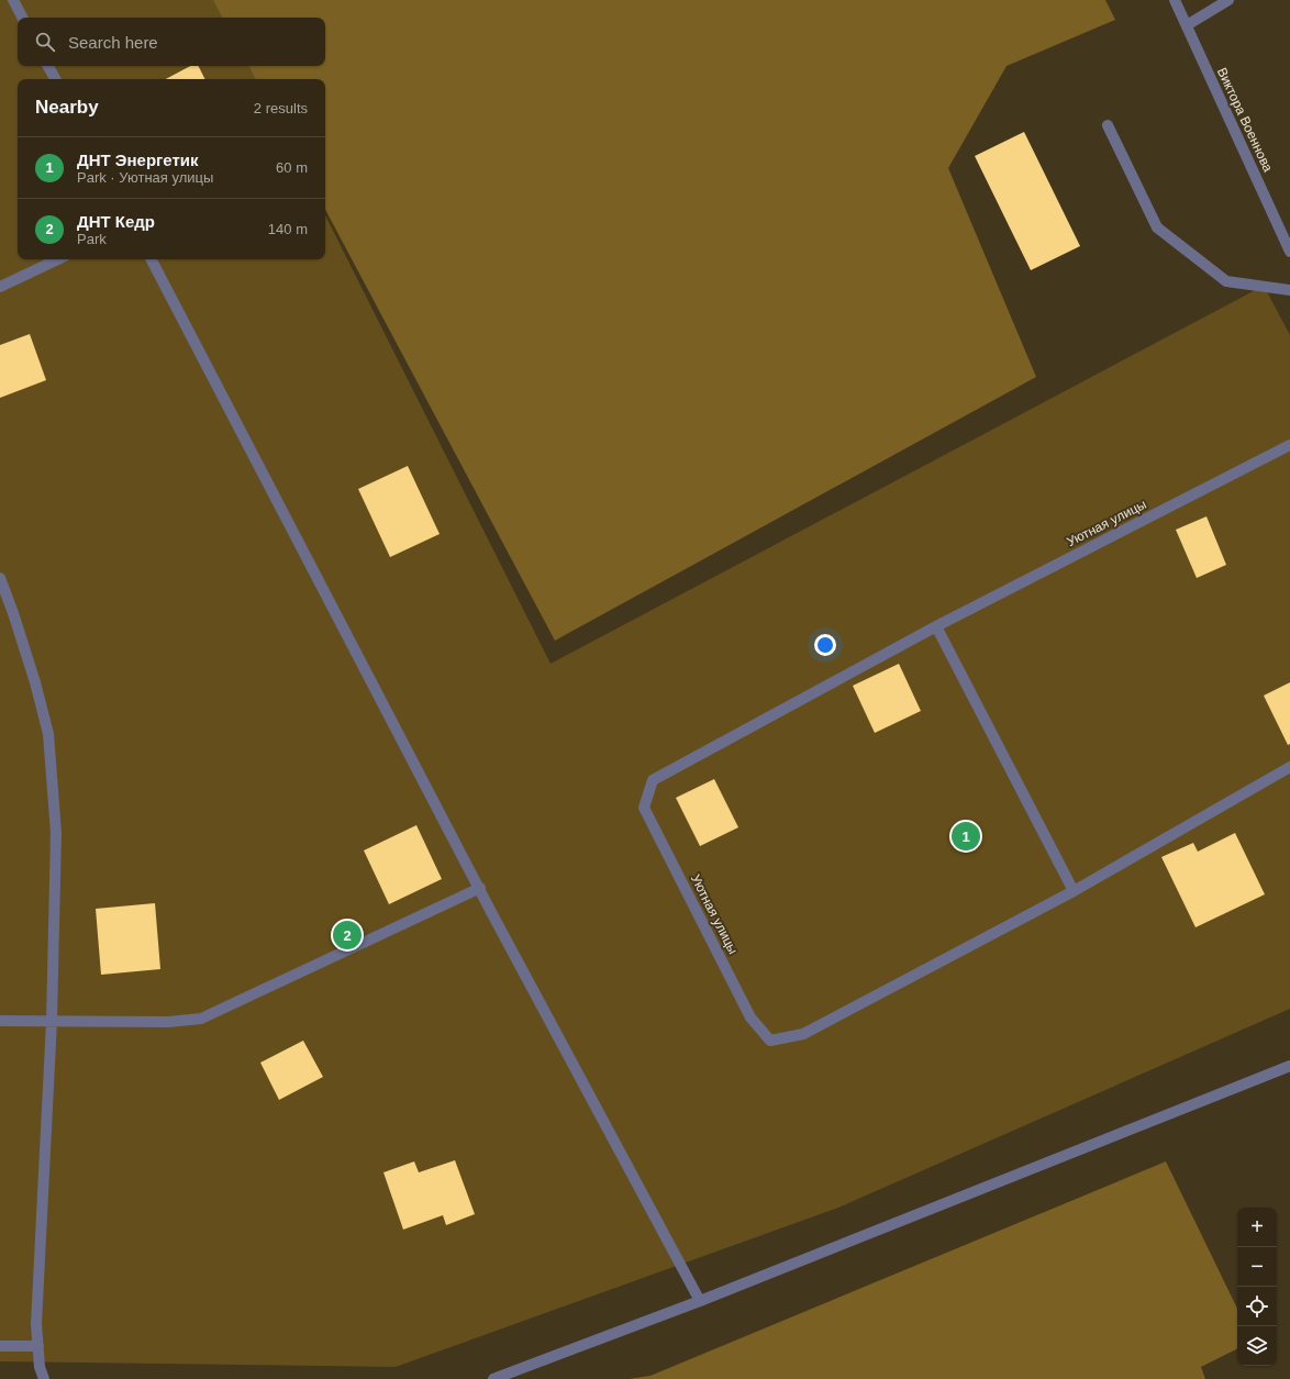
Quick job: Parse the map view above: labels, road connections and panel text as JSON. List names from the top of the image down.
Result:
{
  "streets": {
    "street": ["Виктора Военнова", "Уютная улицы"]
  },
  "page": {
    "search": "Search here",
    "heading": ["Nearby", "2 results"],
    "list": [
      {
        "mark": "1",
        "name": "ДНТ Энергетик",
        "note": "Park · Уютная улицы",
        "value": "60 m"
      },
      {
        "mark": "2",
        "name": "ДНТ Кедр",
        "note": "Park",
        "value": "140 m"
      }
    ],
    "pins": ["1", "2"],
    "map_buttons": ["+", "−"]
  }
}
